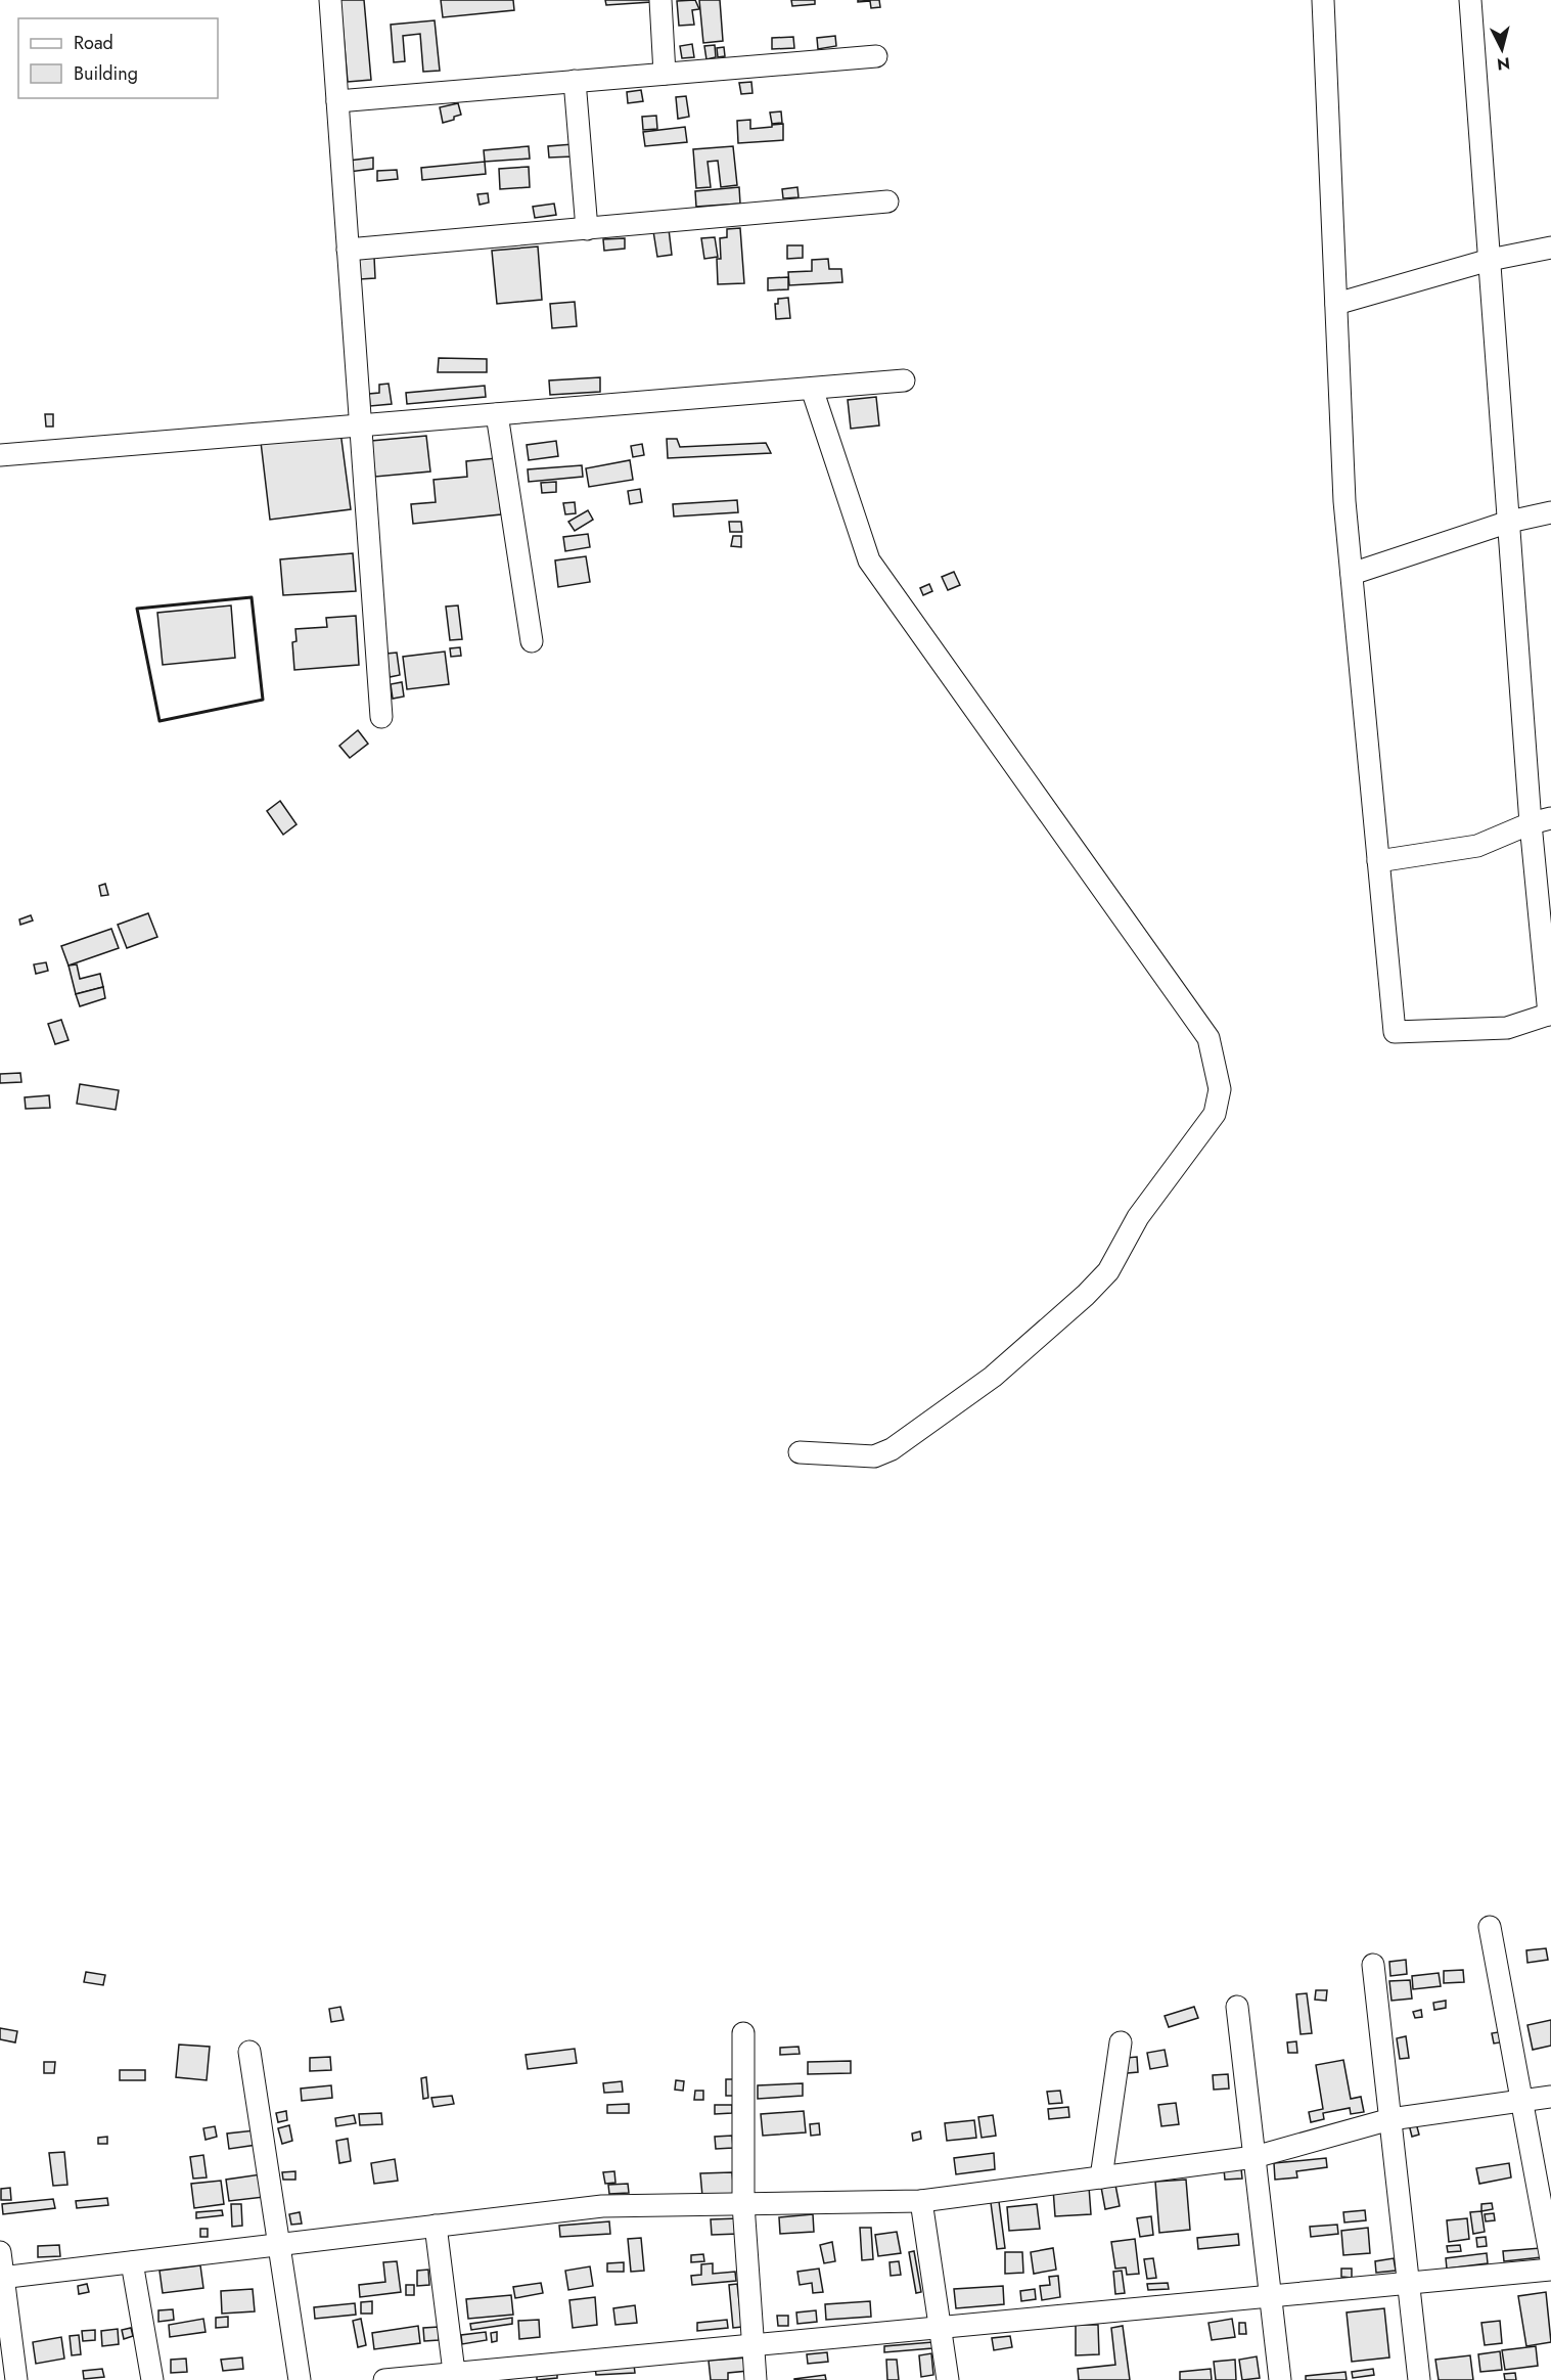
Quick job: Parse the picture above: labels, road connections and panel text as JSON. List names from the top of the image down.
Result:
{
  "legend": ["Road", "Building"],
  "north": "bottom"
}
